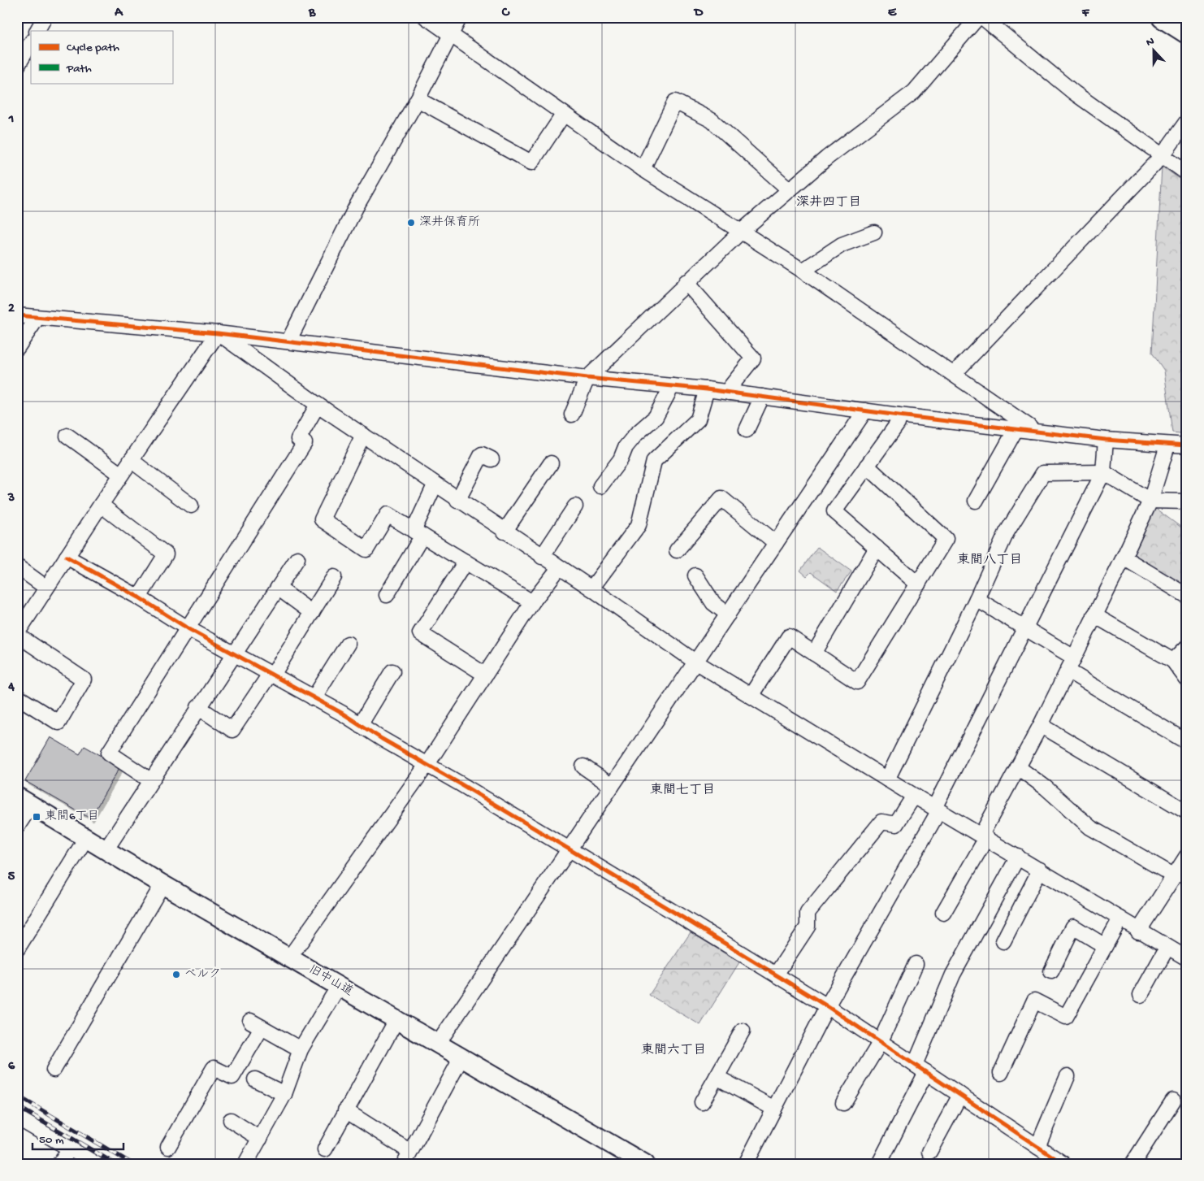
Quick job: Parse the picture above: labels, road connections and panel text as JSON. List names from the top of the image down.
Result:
{
  "streets": {
    "main road": ["旧中山道"]
  },
  "districts": [
    "深井四丁目",
    "東間八丁目",
    "東間七丁目",
    "東間六丁目"
  ],
  "places": {
    "other": ["深井保育所", "ベルク"],
    "transit": ["東間6丁目"]
  },
  "legend": ["Cycle path", "Path"],
  "scale_bar": "50 m",
  "north": "top",
  "grid": {
    "columns": [
      "A",
      "B",
      "C",
      "D",
      "E",
      "F"
    ],
    "rows": [
      "1",
      "2",
      "3",
      "4",
      "5",
      "6"
    ]
  }
}
